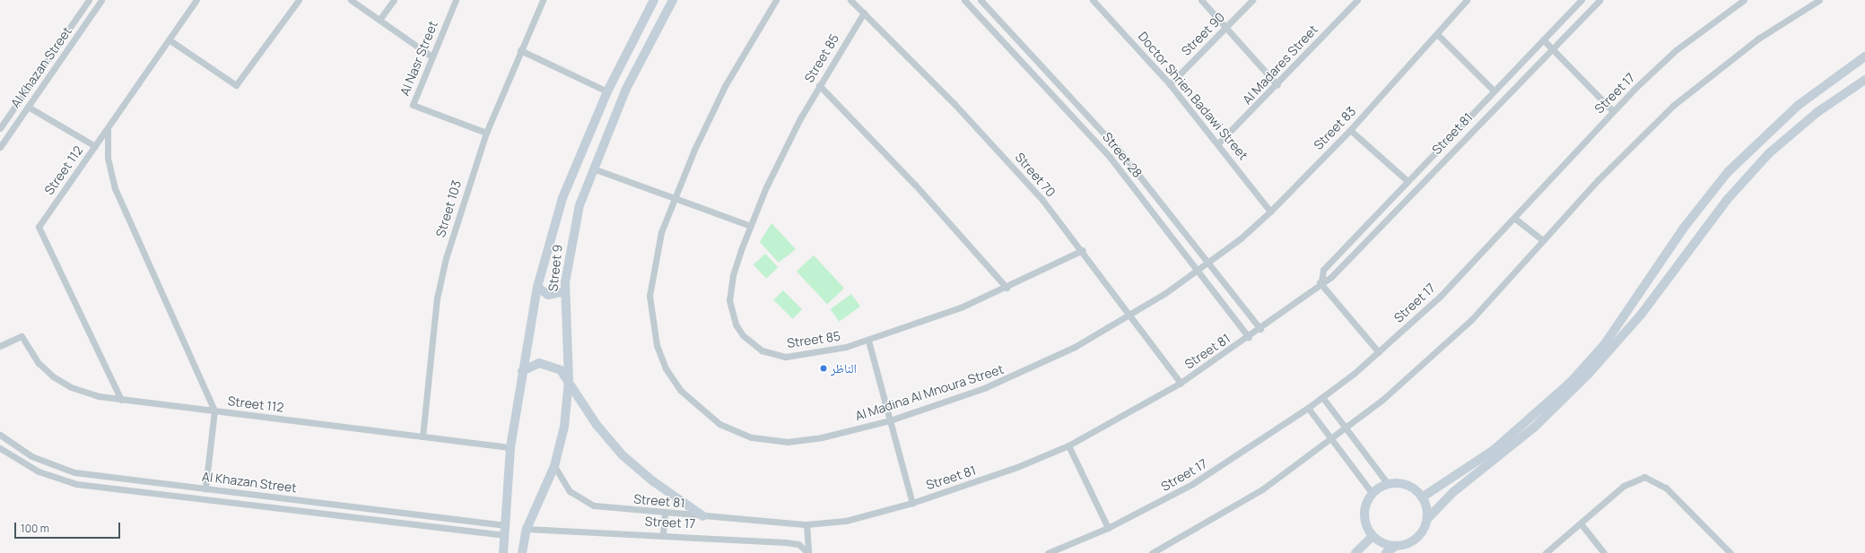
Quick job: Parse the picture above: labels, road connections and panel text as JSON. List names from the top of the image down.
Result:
{
  "streets": {
    "main road": ["Street 9"],
    "street": [
      "Street 90",
      "Al Nasr Street",
      "Street 85",
      "Al Madares Street",
      "Al Khazan Street",
      "Street 17",
      "Doctor Shrien Badawi Street",
      "Street 83",
      "Street 81",
      "Street 28",
      "Street 112",
      "Street 70",
      "Street 103",
      "Al Madina Al Mnoura Street"
    ]
  },
  "crossings": [
    ["Street 90", "Doctor Shrien Badawi Street"],
    ["Al Nasr Street", "Street 103"],
    ["Street 85", "Street 70"],
    ["Al Madares Street", "Doctor Shrien Badawi Street"],
    ["Al Khazan Street", "Street 9"],
    ["Street 17", "Street 9"],
    ["Doctor Shrien Badawi Street", "Street 83"],
    ["Street 83", "Street 28"],
    ["Street 83", "Al Madina Al Mnoura Street"],
    ["Street 81", "Street 28"],
    ["Street 81", "Street 70"],
    ["Street 81", "Street 9"],
    ["Street 28", "Al Madina Al Mnoura Street"],
    ["Street 112", "Street 103"],
    ["Street 112", "Street 9"],
    ["Street 70", "Al Madina Al Mnoura Street"]
  ],
  "places": ["الناظر"],
  "scale_bar": "100 m"
}
